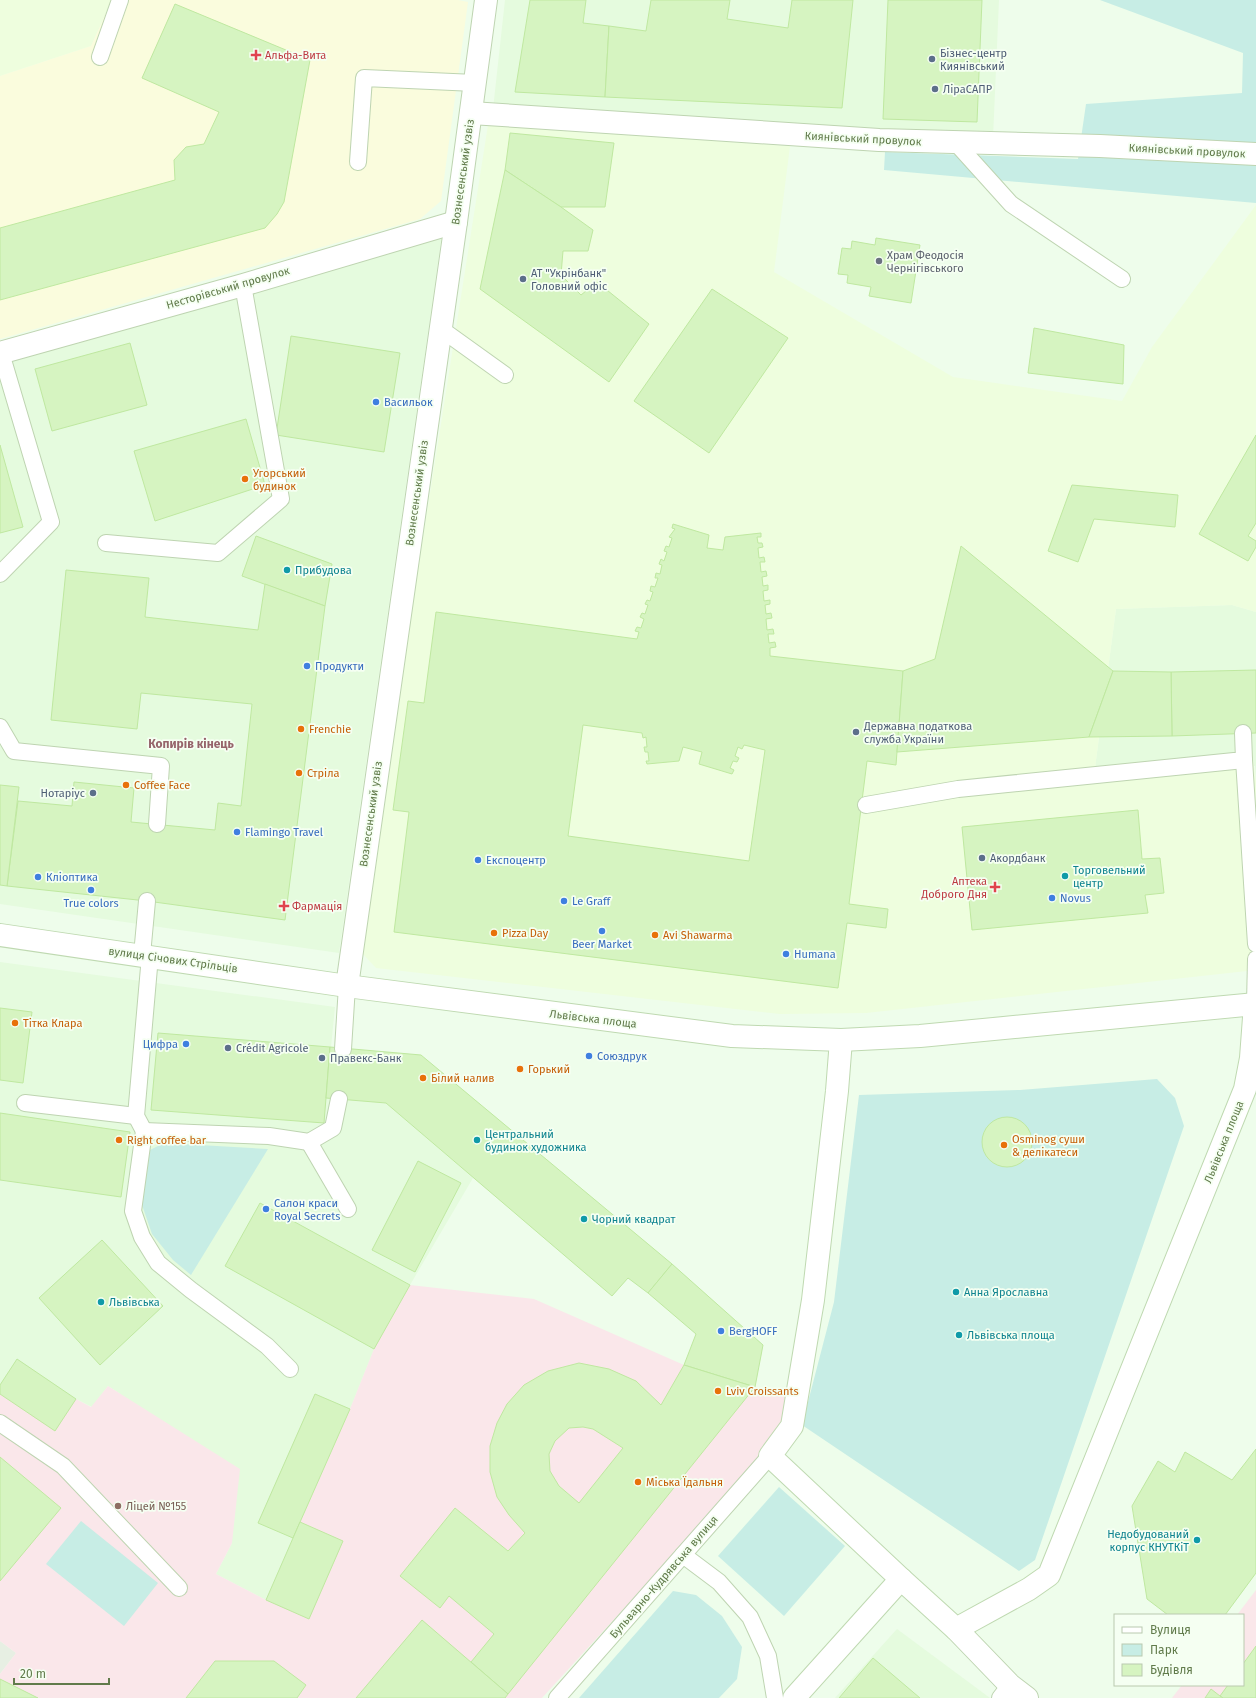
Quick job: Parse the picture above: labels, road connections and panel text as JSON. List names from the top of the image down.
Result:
{
  "streets": {
    "main road": [
      "Киянівський провулок",
      "Вознесенський узвіз",
      "Несторівський провулок",
      "вулиця Січових Стрільців",
      "Львівська площа"
    ],
    "lane": ["Бульварно-Кудрявська вулиця"]
  },
  "crossings": [
    ["Киянівський провулок", "Вознесенський узвіз"],
    ["Вознесенський узвіз", "Несторівський провулок"],
    ["Вознесенський узвіз", "вулиця Січових Стрільців"],
    ["Вознесенський узвіз", "Львівська площа"],
    ["вулиця Січових Стрільців", "Львівська площа"]
  ],
  "districts": ["Копирів кінець"],
  "places": {
    "health": ["Альфа-Вита", "Аптека Доброго Дня", "Фармація"],
    "other": [
      "Бізнес-центр Киянівський",
      "ЛіраСАПР",
      "Храм Феодосія Чернігівського",
      "АТ \"Укрінбанк\" Головний офіс",
      "Васильок",
      "Угорський будинок",
      "Прибудова",
      "Продукти",
      "Frenchie",
      "Державна податкова служба України",
      "Стріла",
      "Coffee Face",
      "Нотаріус",
      "Flamingo Travel",
      "Акордбанк",
      "Експоцентр",
      "Торговельний центр",
      "Кліоптика",
      "True colors",
      "Novus",
      "Le Graff",
      "Beer Market",
      "Pizza Day",
      "Avi Shawarma",
      "Humana",
      "Тітка Клара",
      "Цифра",
      "Crédit Agricole",
      "Союздрук",
      "Правекс-Банк",
      "Горький",
      "Білий налив",
      "Right coffee bar",
      "Центральний будинок художника",
      "Osminog суши & делікатеси",
      "Салон краси Royal Secrets",
      "Чорний квадрат",
      "Анна Ярославна",
      "Львівська",
      "BergHOFF",
      "Львівська площа",
      "Lviv Croissants",
      "Міська Їдальня",
      "Ліцей №155",
      "Недобудований корпус КНУТКіТ"
    ]
  },
  "legend": ["Вулиця", "Парк", "Будівля"],
  "scale_bar": "20 m"
}
